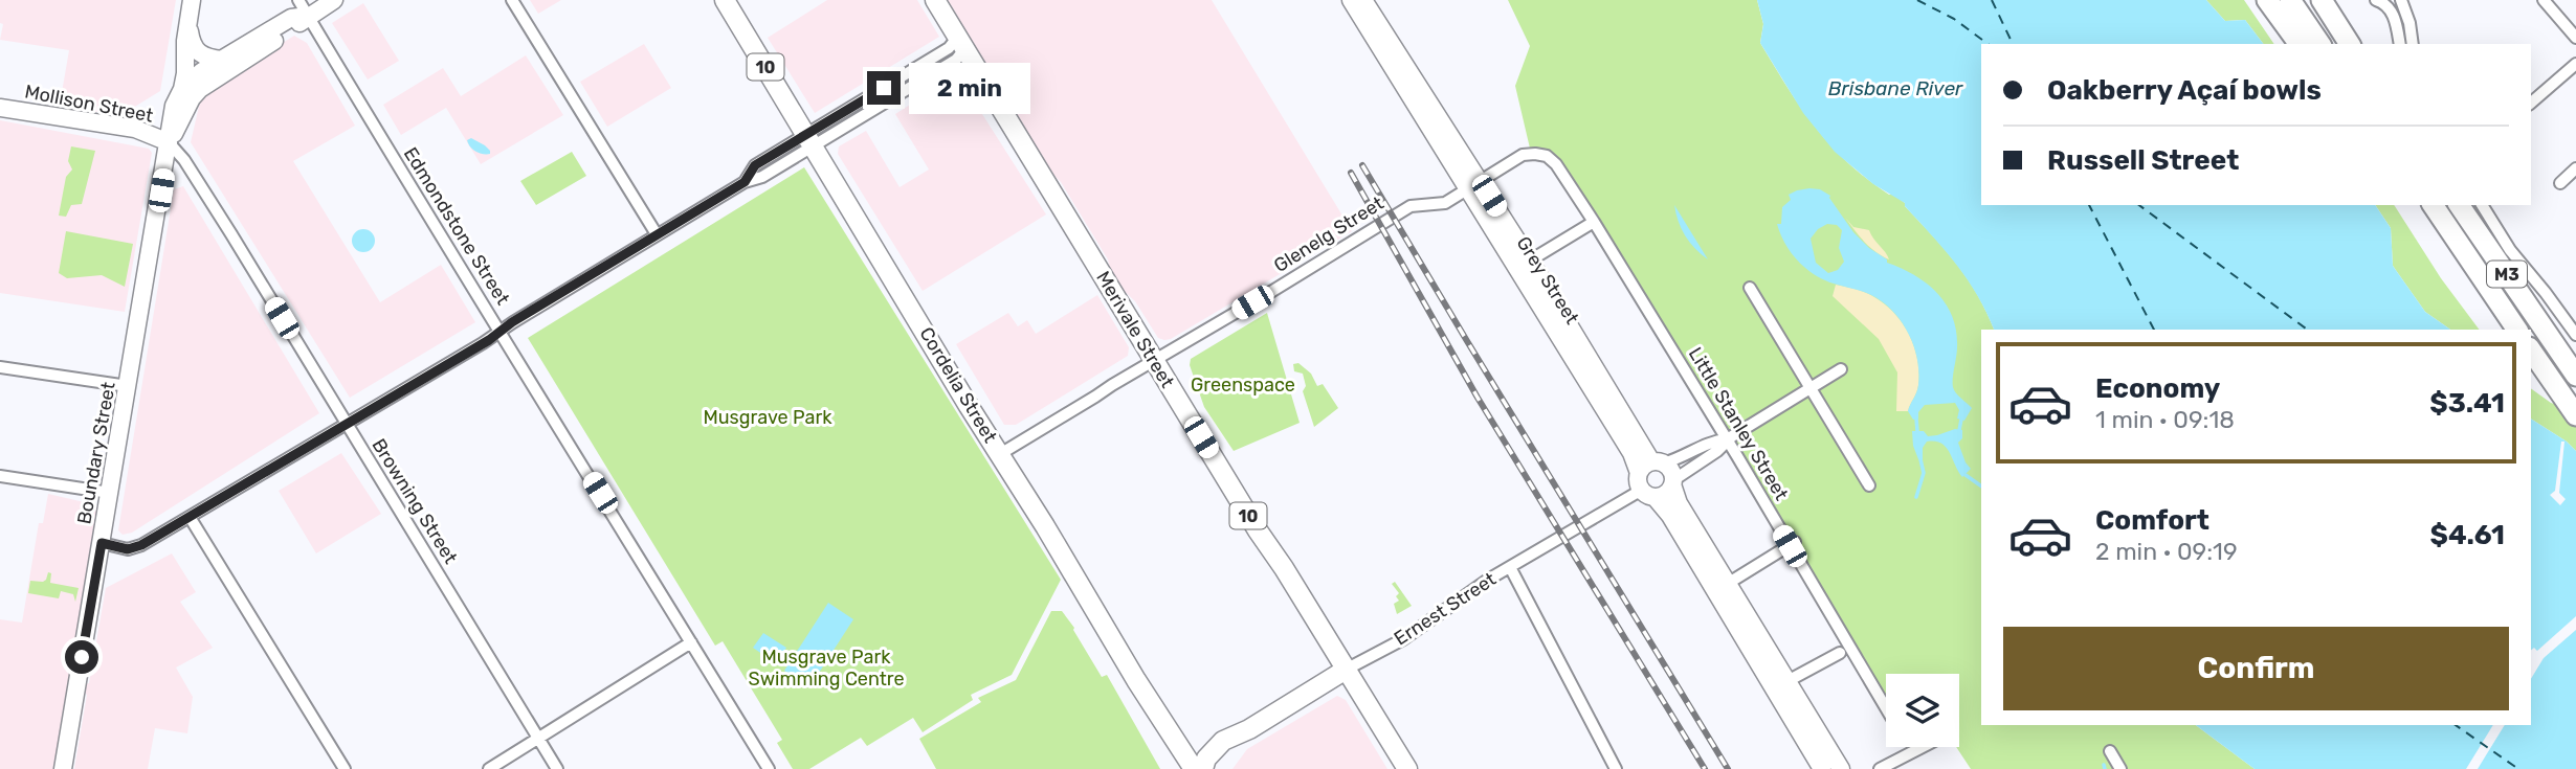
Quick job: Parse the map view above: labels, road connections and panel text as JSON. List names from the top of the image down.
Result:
{
  "streets": {
    "highway": ["M3"],
    "main road": [
      "10",
      "Merivale Street",
      "Cordelia Street",
      "Ernest Street"
    ],
    "street": [
      "Mollison Street",
      "Edmondstone Street",
      "Glenelg Street",
      "Grey Street",
      "Little Stanley Street",
      "Boundary Street",
      "Browning Street"
    ]
  },
  "crossings": [
    ["Mollison Street", "Boundary Street"],
    ["Mollison Street", "Browning Street"],
    ["Glenelg Street", "Grey Street"],
    ["Glenelg Street", "Merivale Street"],
    ["Glenelg Street", "Cordelia Street"],
    ["Glenelg Street", "Little Stanley Street"],
    ["Grey Street", "Ernest Street"],
    ["Merivale Street", "Ernest Street"],
    ["Boundary Street", "Browning Street"]
  ],
  "water": ["Brisbane River"],
  "parks": ["Greenspace", "Musgrave Park", "Musgrave Park Swimming Centre"],
  "page": {
    "banner": ["Oakberry Açaí bowls", "Russell Street"],
    "bubble": "2 min",
    "list": [
      {
        "name": "Economy",
        "note": "1 min · 09:18",
        "value": "$3.41"
      },
      {
        "name": "Comfort",
        "note": "2 min · 09:19",
        "value": "$4.61"
      }
    ],
    "buttons": "Confirm"
  }
}
